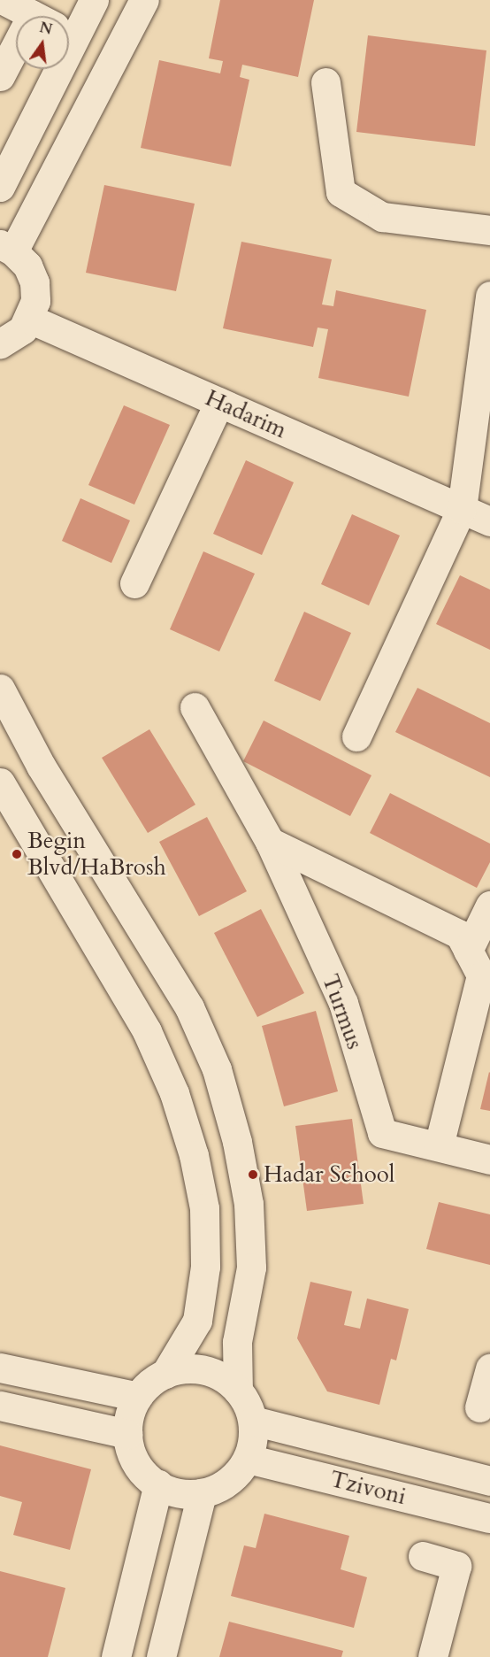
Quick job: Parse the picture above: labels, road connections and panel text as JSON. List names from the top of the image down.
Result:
{
  "streets": {
    "street": ["Hadarim", "Turmus", "Tzivoni"]
  },
  "places": ["Begin Blvd/HaBrosh", "Hadar School"],
  "north": "top"
}
